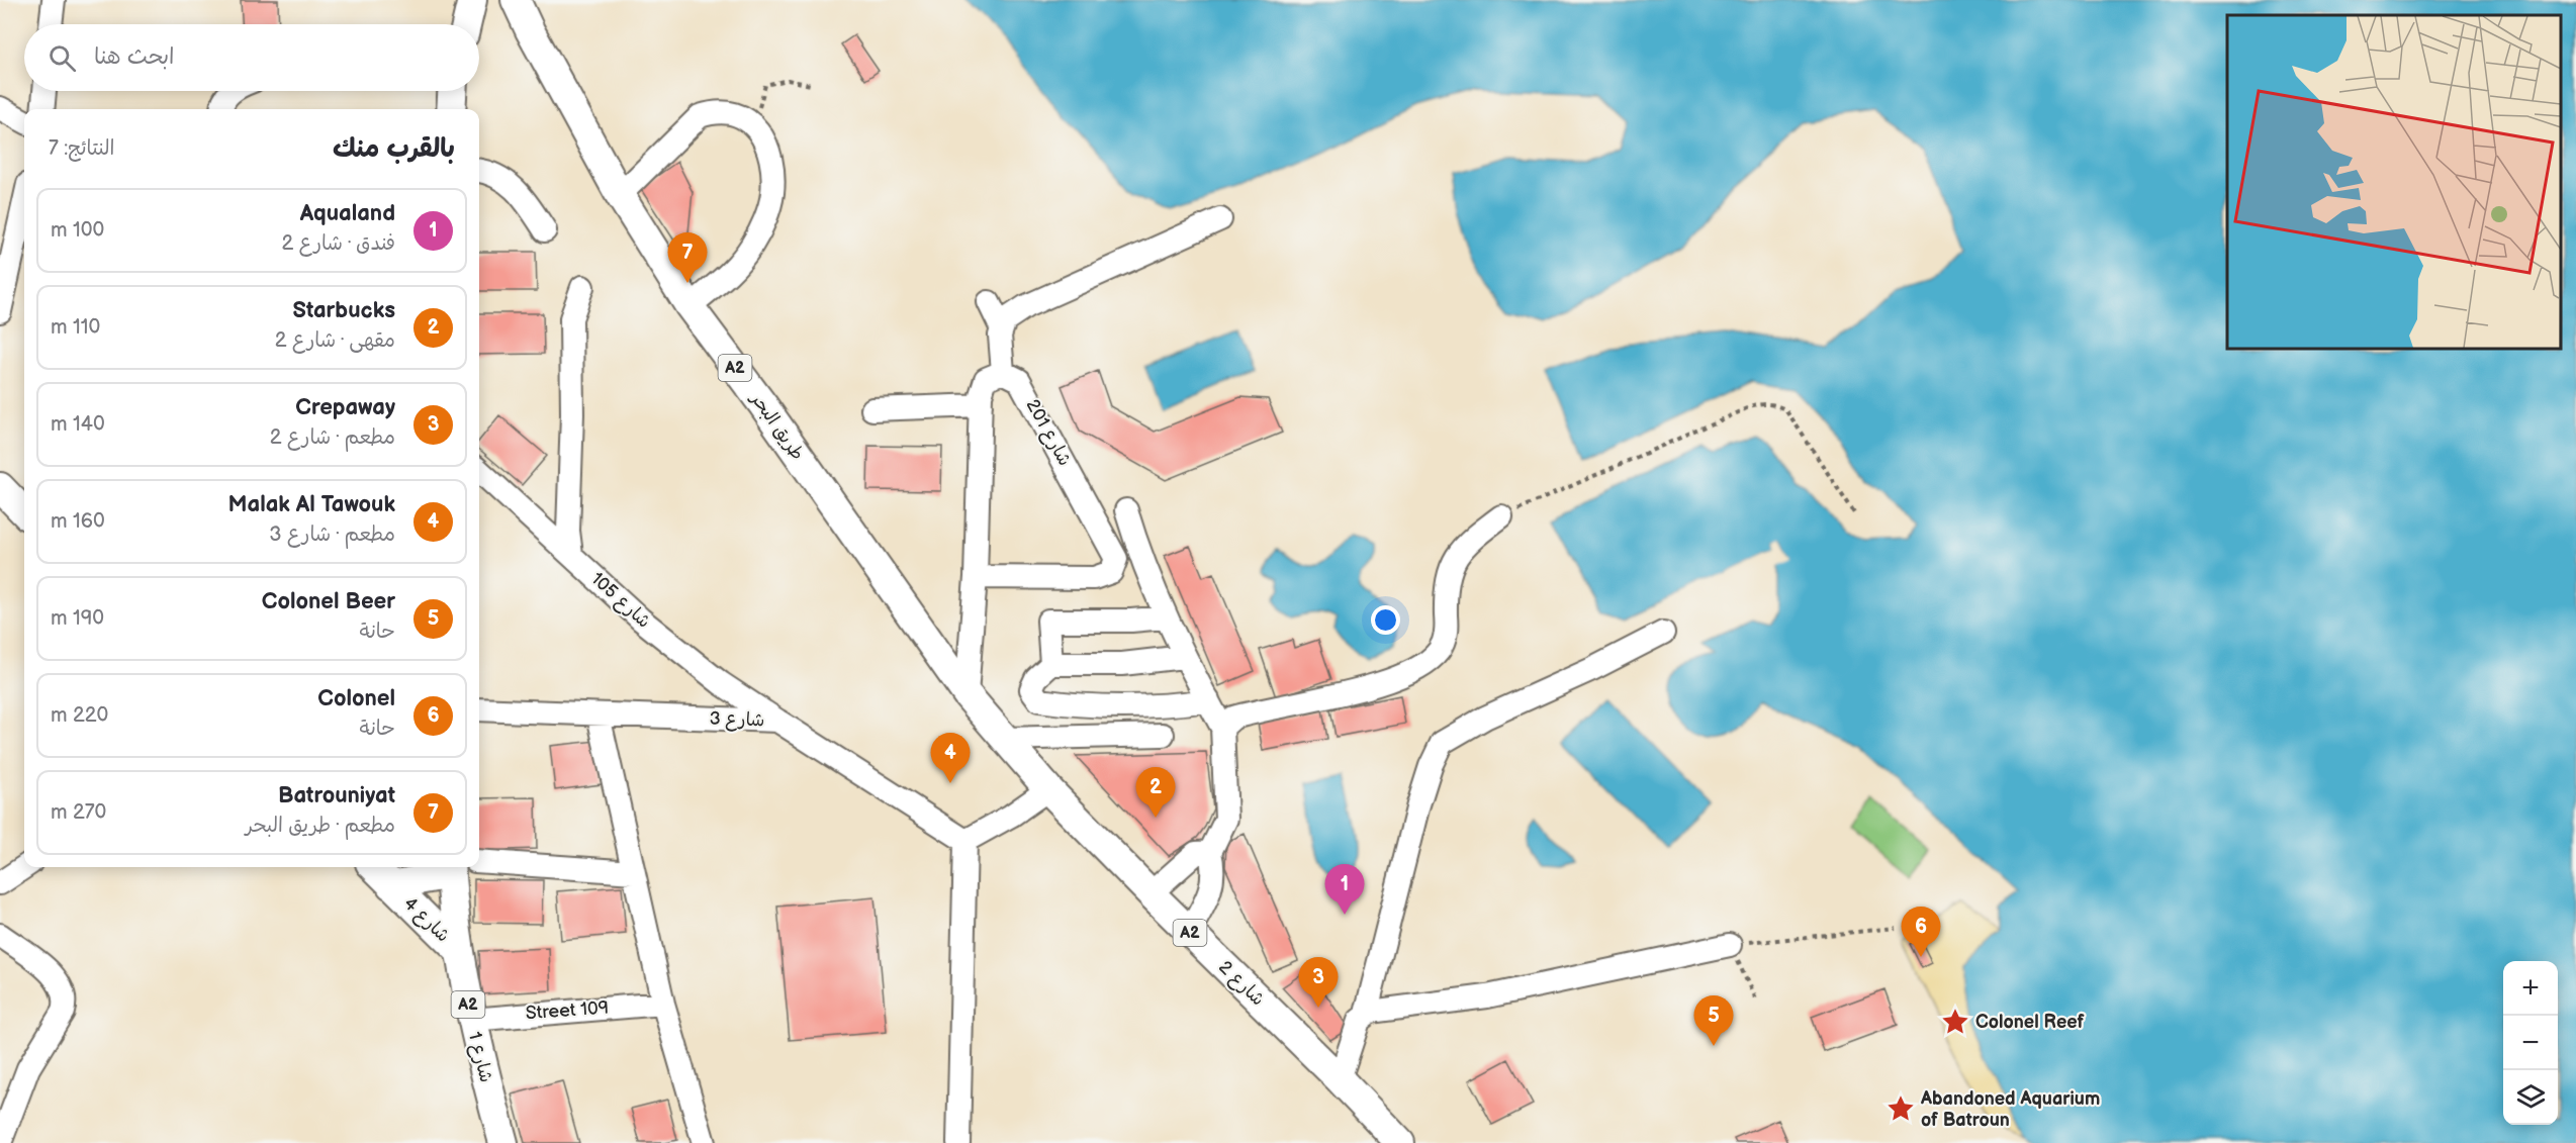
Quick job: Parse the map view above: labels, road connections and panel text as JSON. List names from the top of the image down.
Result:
{
  "streets": {
    "main road": [
      "A2",
      "طريق البحر",
      "شارع 4",
      "شارع 2",
      "شارع 1"
    ],
    "street": [
      "شارع 201",
      "شارع 105",
      "شارع 3",
      "Street 109"
    ]
  },
  "crossings": [
    ["طريق البحر", "شارع 2"],
    ["شارع 105", "شارع 3"],
    ["شارع 4", "شارع 1"],
    ["Street 109", "شارع 1"]
  ],
  "places": {
    "place": ["Colonel Reef", "Abandoned Aquarium of Batroun"]
  },
  "page": {
    "search": "ابحث هنا",
    "heading": ["بالقرب منك", "النتائج: 7"],
    "list": [
      {
        "mark": "1",
        "name": "Aqualand",
        "note": "فندق · شارع 2",
        "value": "100 m"
      },
      {
        "mark": "2",
        "name": "Starbucks",
        "note": "مقهى · شارع 2",
        "value": "110 m"
      },
      {
        "mark": "3",
        "name": "Crepaway",
        "note": "مطعم · شارع 2",
        "value": "140 m"
      },
      {
        "mark": "4",
        "name": "Malak Al Tawouk",
        "note": "مطعم · شارع 3",
        "value": "160 m"
      },
      {
        "mark": "5",
        "name": "Colonel Beer",
        "note": "حانة",
        "value": "190 m"
      },
      {
        "mark": "6",
        "name": "Colonel",
        "note": "حانة",
        "value": "220 m"
      },
      {
        "mark": "7",
        "name": "Batrouniyat",
        "note": "مطعم · طريق البحر",
        "value": "270 m"
      }
    ],
    "pins": [
      "7",
      "4",
      "2",
      "1",
      "6",
      "3",
      "5"
    ],
    "map_buttons": ["+", "−"]
  }
}
